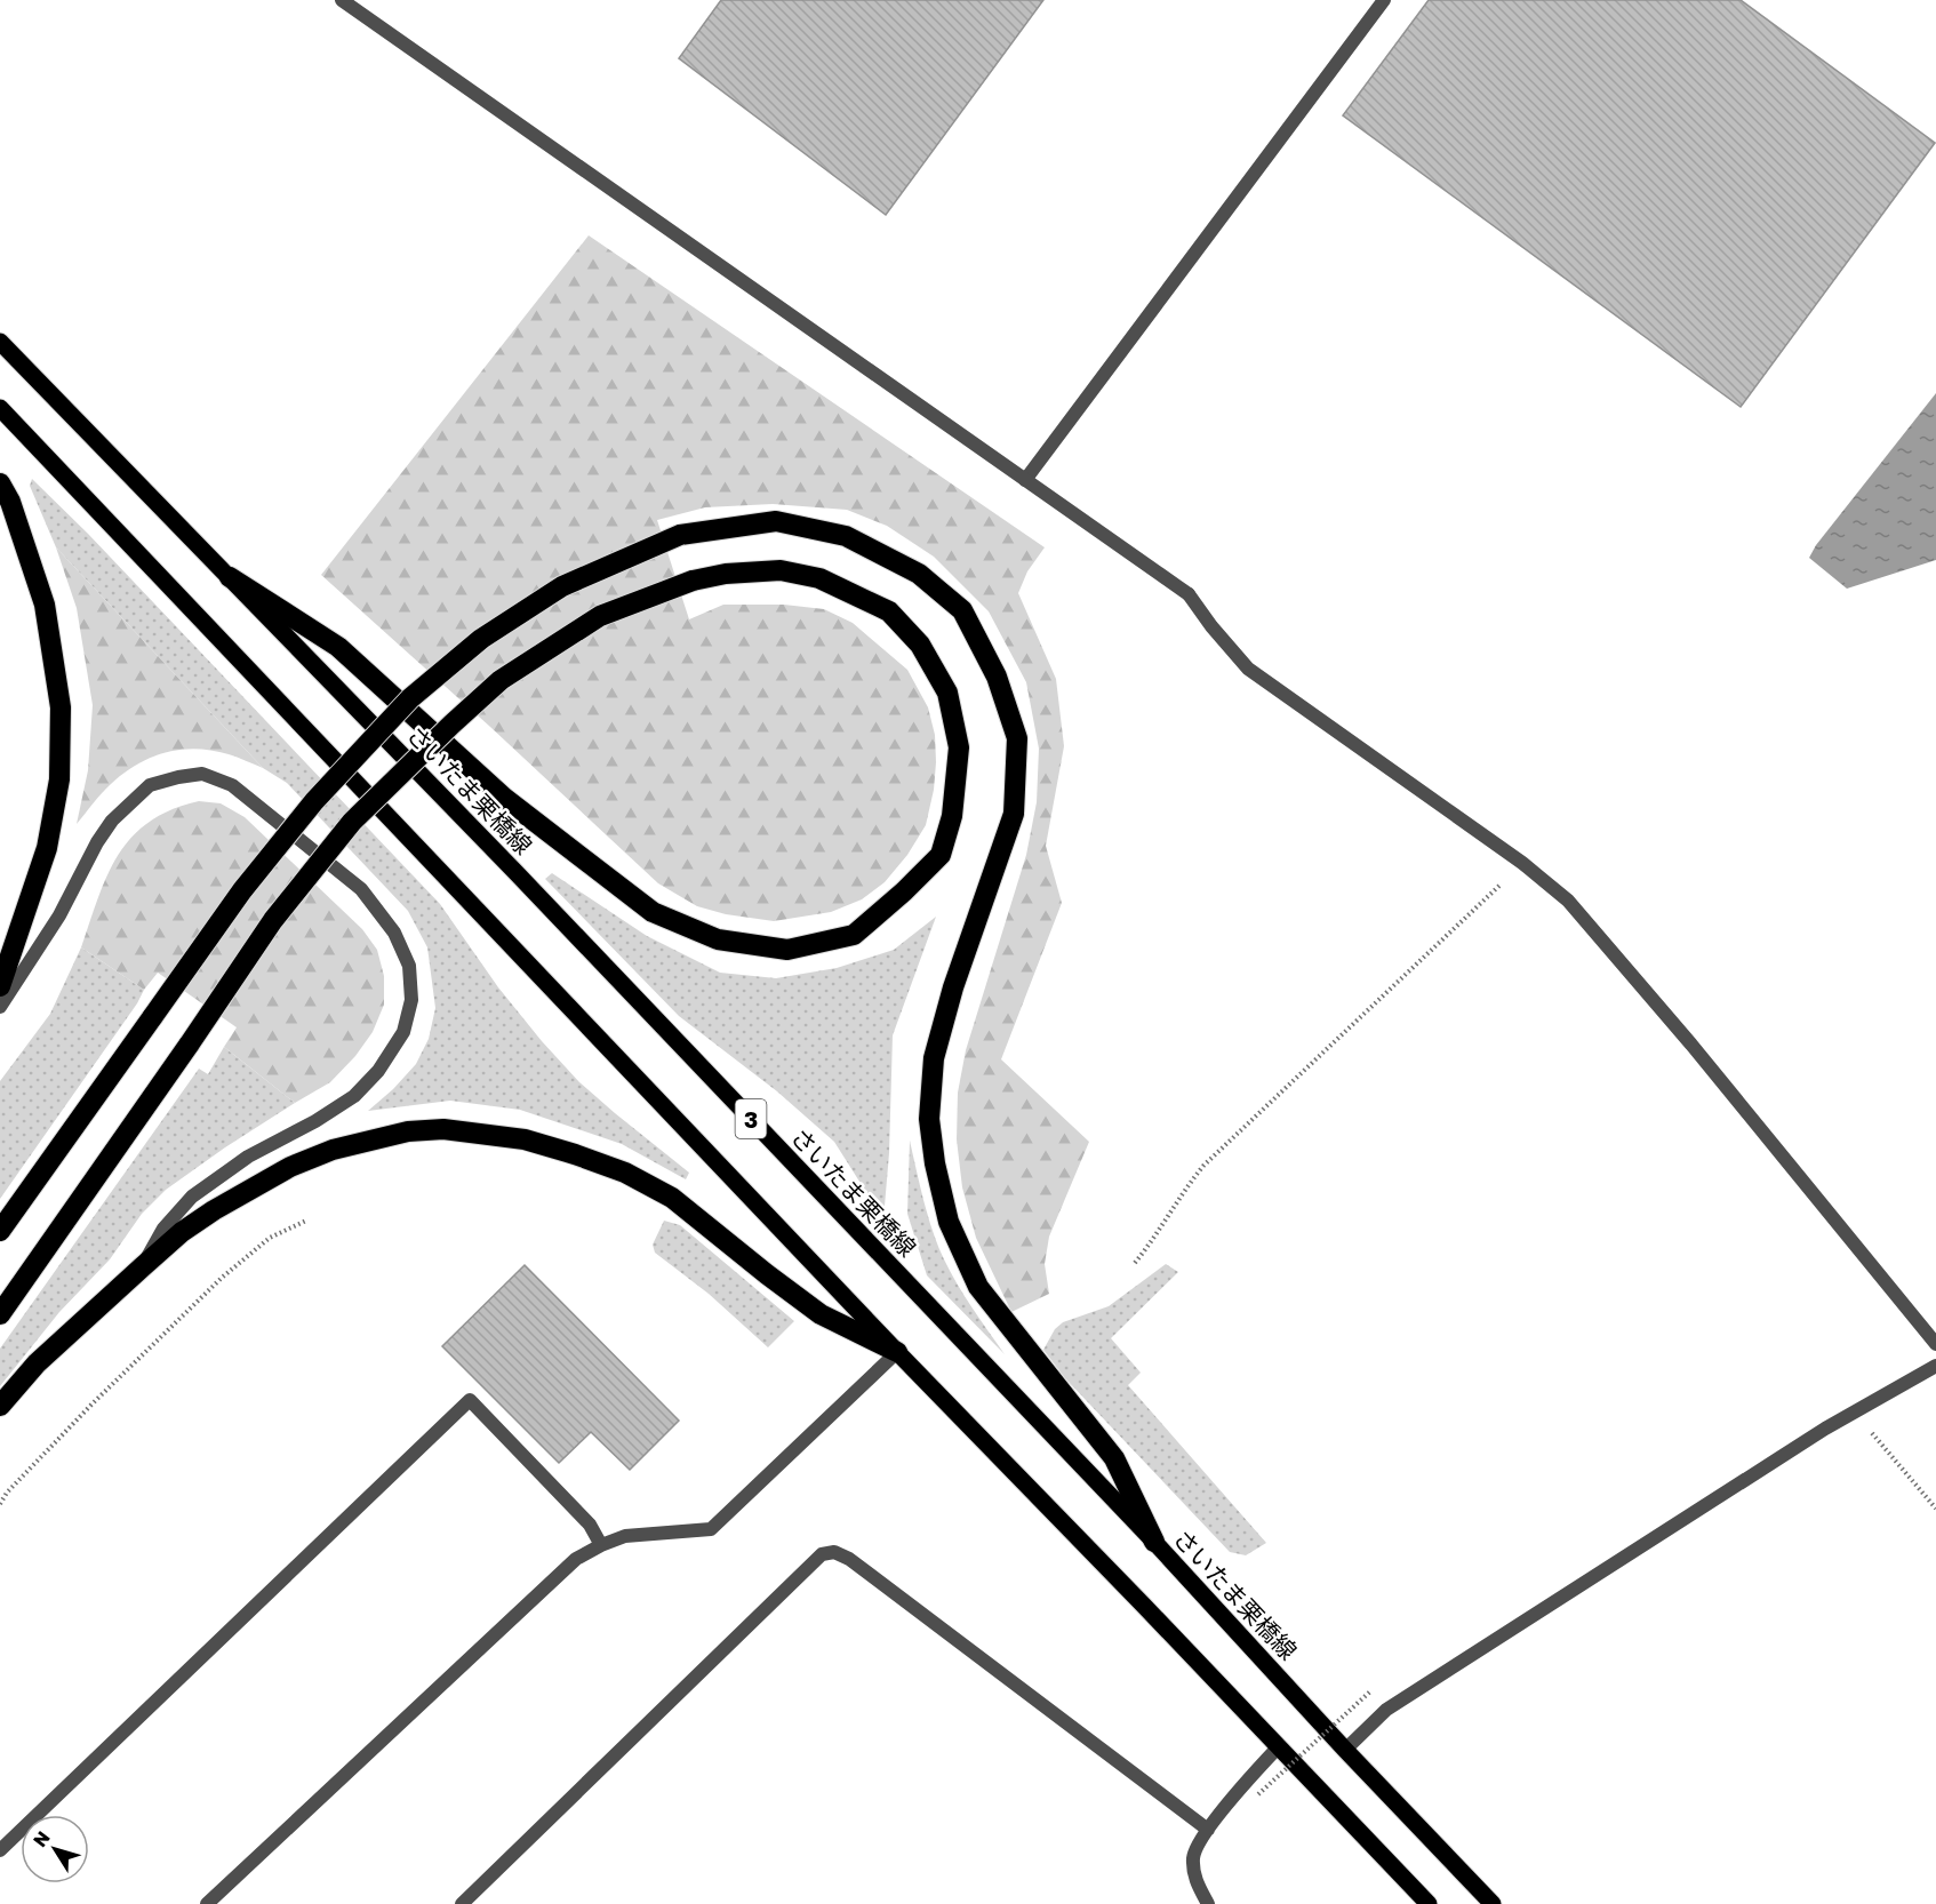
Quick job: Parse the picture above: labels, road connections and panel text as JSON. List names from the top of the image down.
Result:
{
  "streets": {
    "main road": ["さいたま栗橋線", "3"]
  },
  "north": "top left"
}
